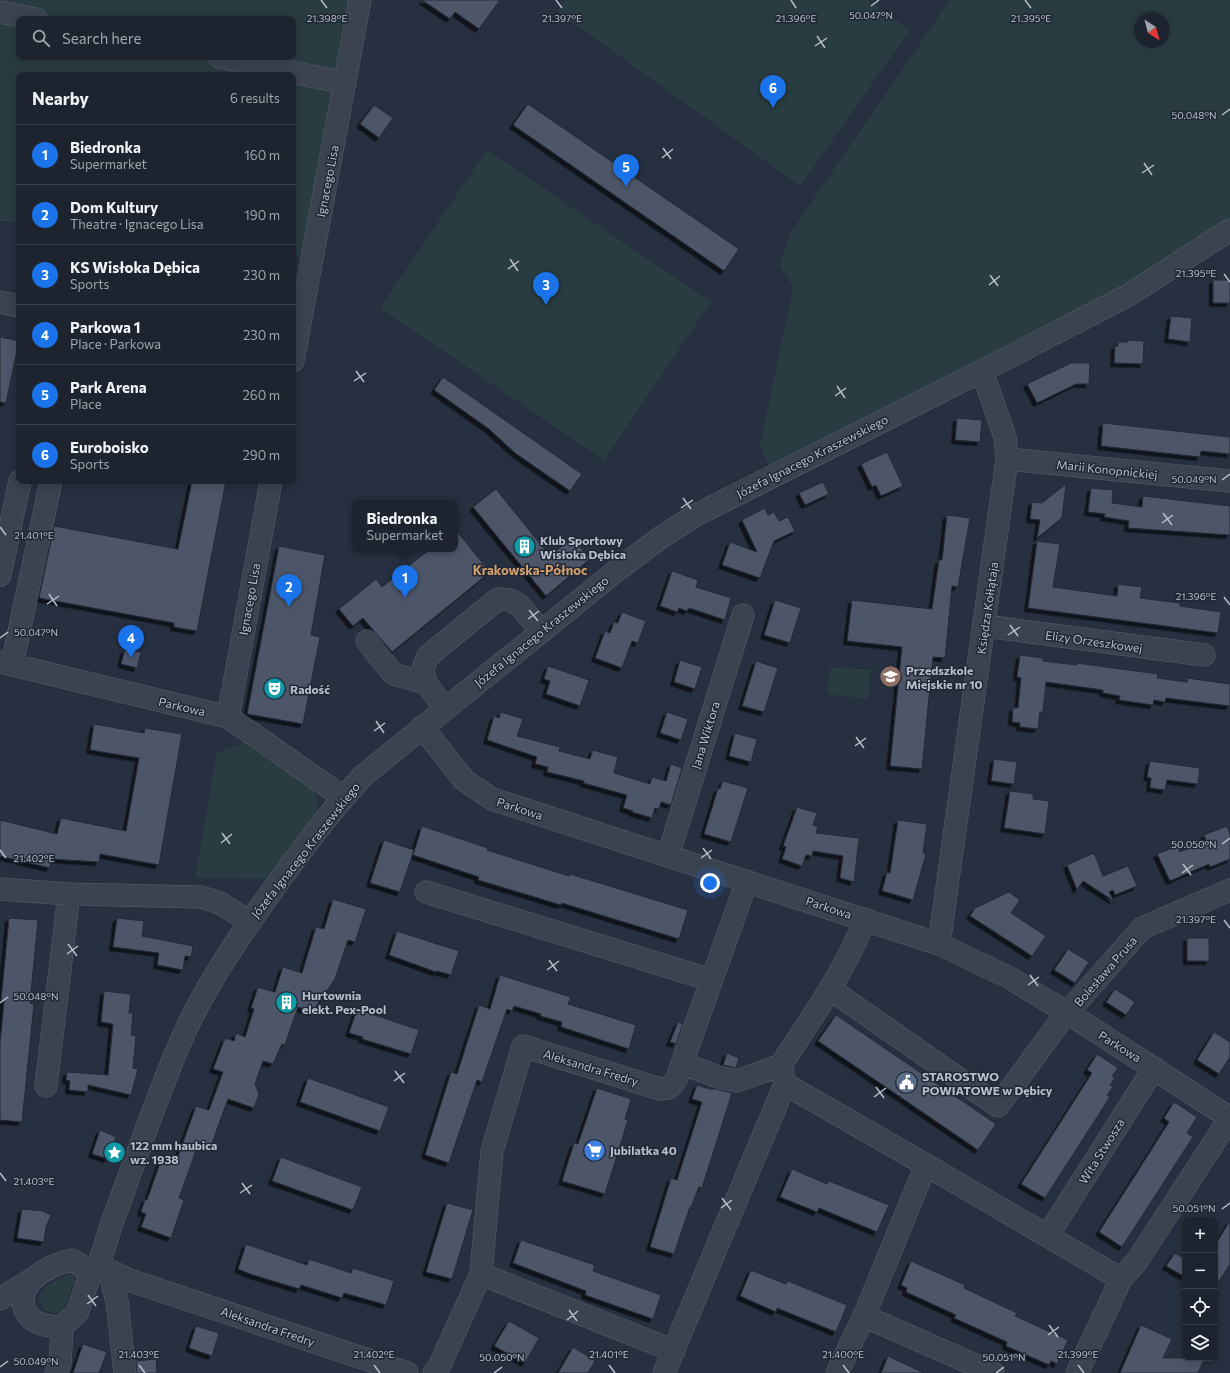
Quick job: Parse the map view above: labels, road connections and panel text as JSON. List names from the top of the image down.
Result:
{
  "streets": {
    "street": [
      "Ignacego Lisa",
      "Józefa Ignacego Kraszewskiego",
      "Marii Konopnickiej",
      "Księdza Kołłątaja",
      "Elizy Orzeszkowej",
      "Parkowa",
      "Jana Wiktora",
      "Bolesława Prusa",
      "Aleksandra Fredry",
      "Wita Stwosza"
    ]
  },
  "crossings": [
    ["Ignacego Lisa", "Parkowa"],
    ["Józefa Ignacego Kraszewskiego", "Księdza Kołłątaja"],
    ["Józefa Ignacego Kraszewskiego", "Parkowa"],
    ["Józefa Ignacego Kraszewskiego", "Aleksandra Fredry"],
    ["Marii Konopnickiej", "Księdza Kołłątaja"],
    ["Księdza Kołłątaja", "Elizy Orzeszkowej"],
    ["Księdza Kołłątaja", "Parkowa"],
    ["Parkowa", "Jana Wiktora"],
    ["Parkowa", "Bolesława Prusa"],
    ["Parkowa", "Aleksandra Fredry"],
    ["Parkowa", "Wita Stwosza"]
  ],
  "districts": ["Krakowska-Północ"],
  "places": {
    "building": ["Klub Sportowy Wisłoka Dębica", "Hurtownia elekt. Pex-Pool"],
    "school or university": ["Przedszkole Miejskie nr 10"],
    "theatre": ["Radość"],
    "public building": ["STAROSTWO POWIATOWE w Dębicy"],
    "supermarket": ["Jubilatka 40"],
    "place": ["122 mm haubica wz. 1938"]
  },
  "north": "bottom right",
  "page": {
    "search": "Search here",
    "heading": ["Nearby", "6 results"],
    "pins": [
      "6",
      "5",
      "3",
      "1",
      "2",
      "4"
    ],
    "list": [
      {
        "mark": "1",
        "name": "Biedronka",
        "note": "Supermarket",
        "value": "160 m"
      },
      {
        "mark": "2",
        "name": "Dom Kultury",
        "note": "Theatre · Ignacego Lisa",
        "value": "190 m"
      },
      {
        "mark": "3",
        "name": "KS Wisłoka Dębica",
        "note": "Sports",
        "value": "230 m"
      },
      {
        "mark": "4",
        "name": "Parkowa 1",
        "note": "Place · Parkowa",
        "value": "230 m"
      },
      {
        "mark": "5",
        "name": "Park Arena",
        "note": "Place",
        "value": "260 m"
      },
      {
        "mark": "6",
        "name": "Euroboisko",
        "note": "Sports",
        "value": "290 m"
      }
    ],
    "popup": ["Biedronka", "Supermarket"],
    "map_buttons": ["+", "−"]
  },
  "coordinates": [
    "50.047°N",
    "21.398°E",
    "21.397°E",
    "21.396°E",
    "21.395°E",
    "50.048°N",
    "50.049°N",
    "21.401°E",
    "50.050°N",
    "21.402°E",
    "21.403°E",
    "50.051°N",
    "21.400°E",
    "21.399°E"
  ]
}
